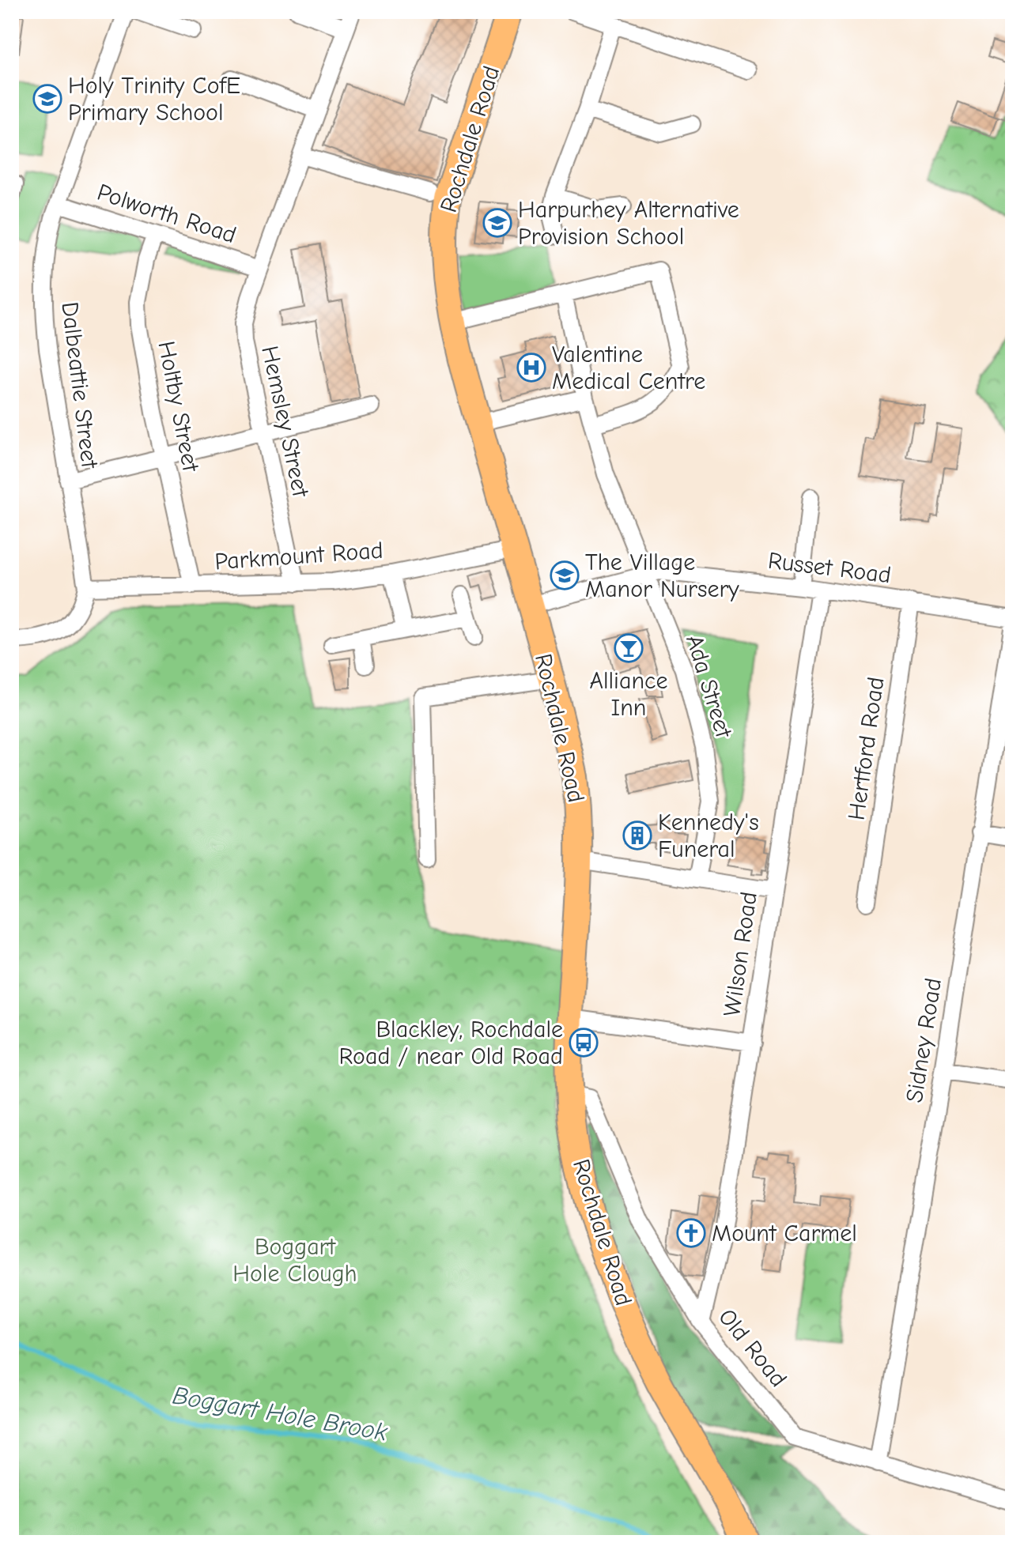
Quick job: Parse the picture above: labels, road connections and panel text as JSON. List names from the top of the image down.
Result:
{
  "streets": {
    "main road": ["Rochdale Road"],
    "street": [
      "Polworth Road",
      "Dalbeattie Street",
      "Holtby Street",
      "Hemsley Street",
      "Parkmount Road",
      "Russet Road",
      "Ada Street",
      "Hertford Road",
      "Wilson Road",
      "Sidney Road",
      "Old Road"
    ]
  },
  "crossings": [
    ["Rochdale Road", "Parkmount Road"],
    ["Rochdale Road", "Russet Road"],
    ["Rochdale Road", "Old Road"],
    ["Polworth Road", "Dalbeattie Street"],
    ["Polworth Road", "Holtby Street"],
    ["Polworth Road", "Hemsley Street"],
    ["Dalbeattie Street", "Parkmount Road"],
    ["Holtby Street", "Parkmount Road"],
    ["Hemsley Street", "Parkmount Road"],
    ["Russet Road", "Ada Street"],
    ["Russet Road", "Hertford Road"],
    ["Russet Road", "Wilson Road"],
    ["Russet Road", "Sidney Road"],
    ["Wilson Road", "Old Road"],
    ["Sidney Road", "Old Road"]
  ],
  "water": ["Boggart Hole Brook"],
  "parks": ["Boggart Hole Clough"],
  "places": {
    "school or university": ["Holy Trinity CofE Primary School", "Harpurhey Alternative Provision School", "The Village Manor Nursery"],
    "hospital": ["Valentine Medical Centre"],
    "bar": ["Alliance Inn"],
    "building": ["Kennedy's Funeral"],
    "bus stop": ["Blackley, Rochdale Road / near Old Road"],
    "church": ["Mount Carmel"]
  }
}
